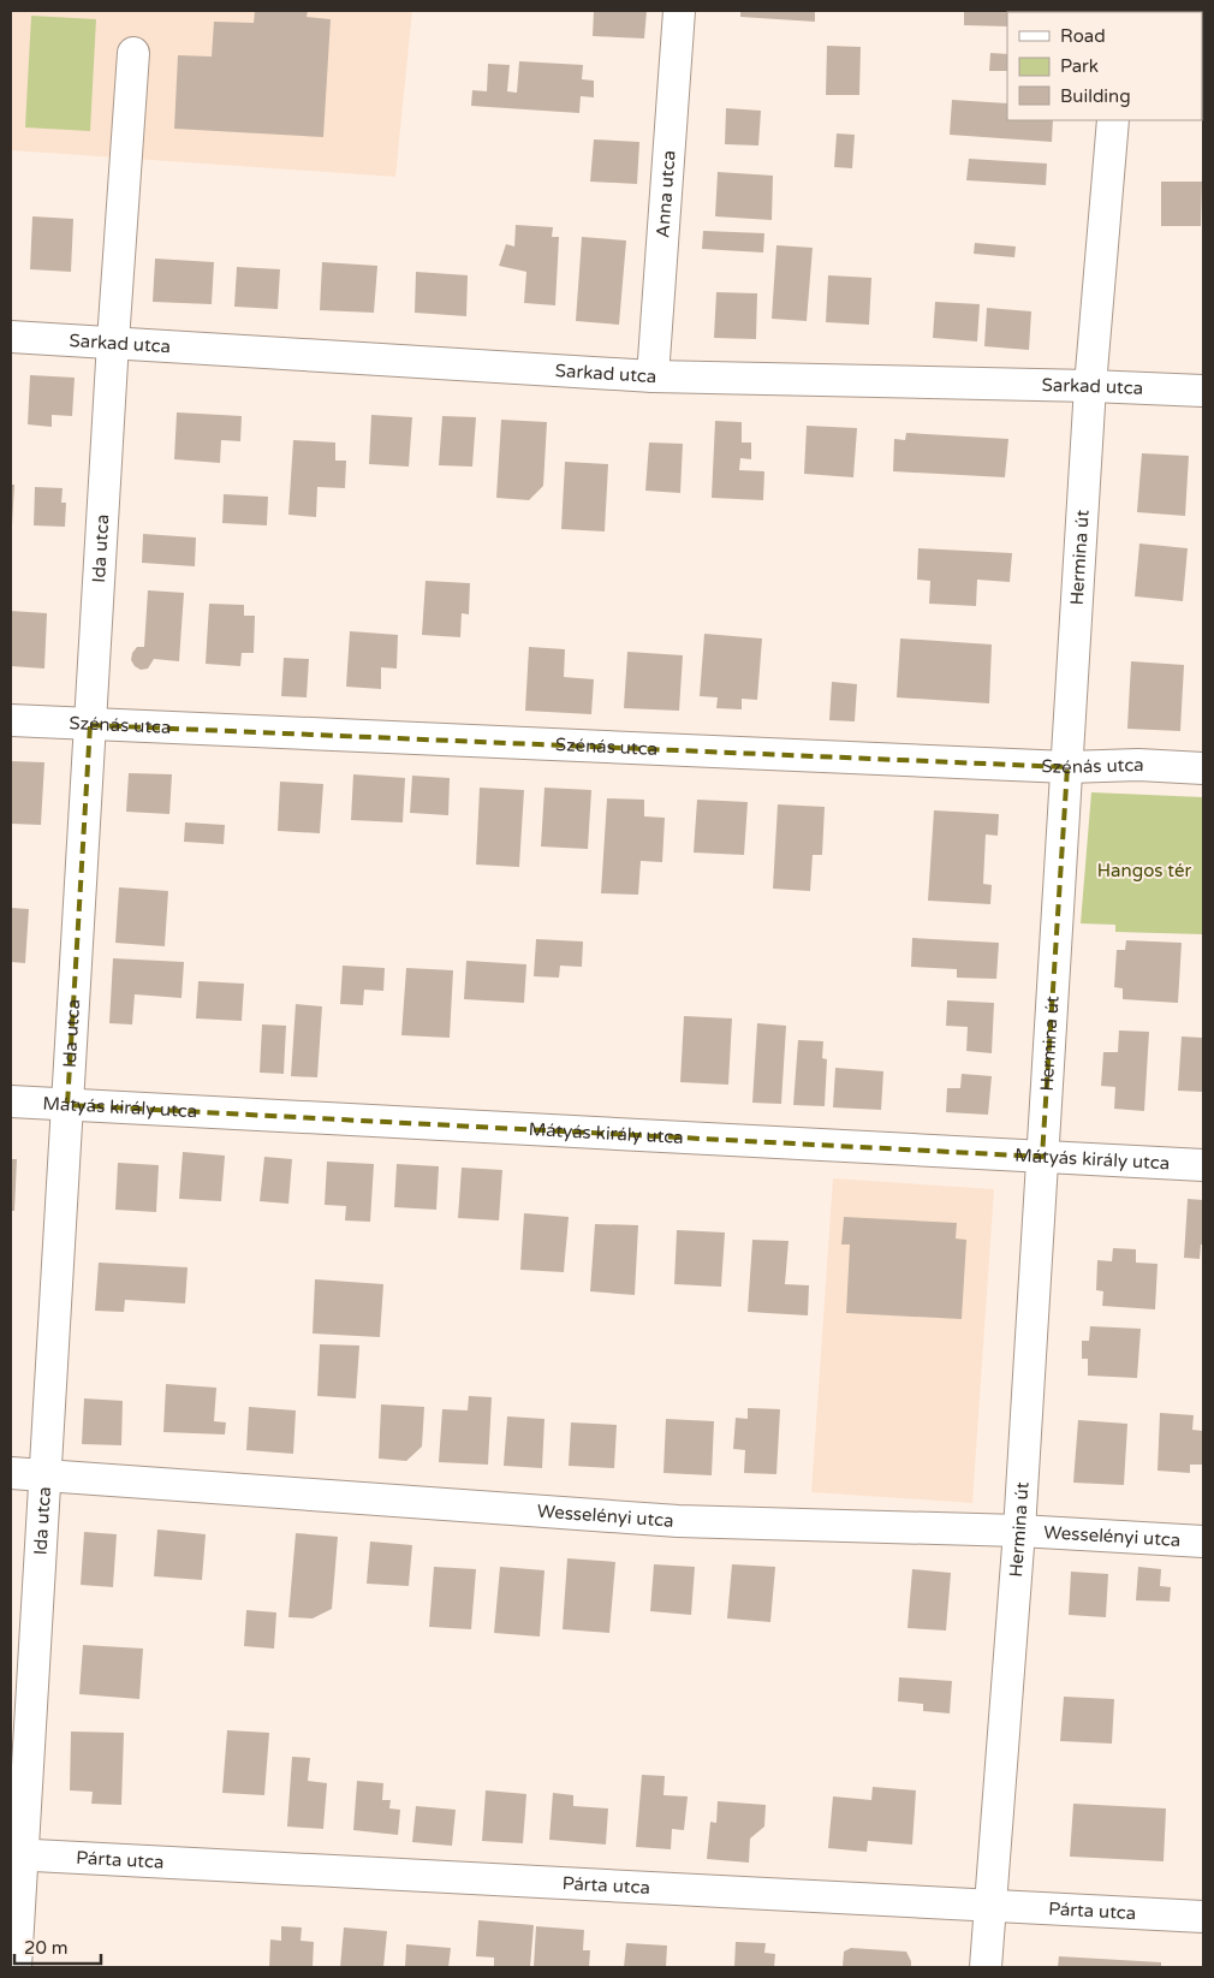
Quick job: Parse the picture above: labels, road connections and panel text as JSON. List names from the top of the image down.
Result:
{
  "streets": {
    "street": [
      "Anna utca",
      "Sarkad utca",
      "Ida utca",
      "Hermina út",
      "Szénás utca",
      "Mátyás király utca",
      "Wesselényi utca",
      "Párta utca"
    ]
  },
  "crossings": [
    ["Anna utca", "Sarkad utca"],
    ["Sarkad utca", "Ida utca"],
    ["Sarkad utca", "Hermina út"],
    ["Ida utca", "Szénás utca"],
    ["Ida utca", "Mátyás király utca"],
    ["Ida utca", "Wesselényi utca"],
    ["Ida utca", "Párta utca"],
    ["Hermina út", "Szénás utca"],
    ["Hermina út", "Mátyás király utca"],
    ["Hermina út", "Wesselényi utca"],
    ["Hermina út", "Párta utca"]
  ],
  "parks": ["Hangos tér"],
  "legend": ["Road", "Park", "Building"],
  "scale_bar": "20 m"
}
